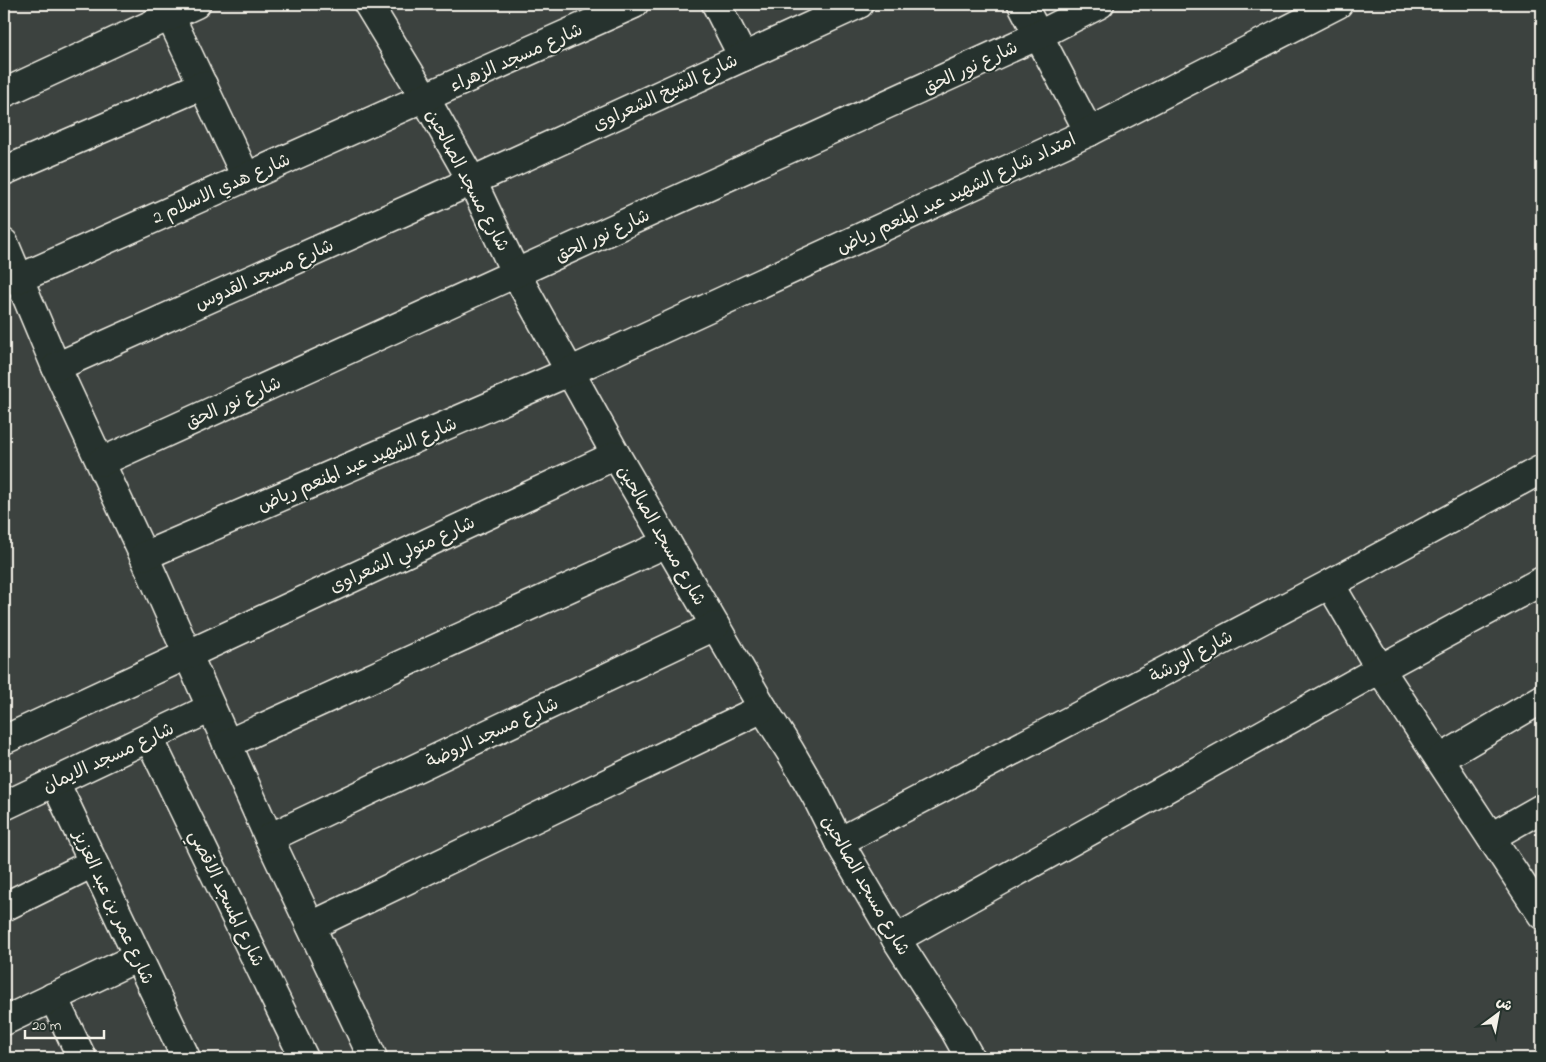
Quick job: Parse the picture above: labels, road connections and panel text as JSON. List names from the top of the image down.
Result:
{
  "streets": {
    "street": [
      "شارع مسجد الزهراء",
      "شارع نور الحق",
      "شارع الشيخ الشعراوى",
      "شارع مسجد الصالحين",
      "شارع هدي الاسلام 2",
      "امتداد شارع الشهيد عبد المنعم رياض",
      "شارع مسجد القدوس",
      "شارع الشهيد عبد المنعم رياض",
      "شارع متولي الشعراوى",
      "شارع الورشة",
      "شارع مسجد الروضة",
      "شارع مسجد الايمان",
      "شارع المسجد الاقصي",
      "شارع عمر بن عبد العزيز"
    ]
  },
  "crossings": [
    ["شارع مسجد الزهراء", "شارع مسجد الصالحين"],
    ["شارع مسجد الزهراء", "شارع هدي الاسلام 2"],
    ["شارع نور الحق", "شارع مسجد الصالحين"],
    ["شارع الشيخ الشعراوى", "شارع مسجد الصالحين"],
    ["شارع الشيخ الشعراوى", "شارع مسجد القدوس"],
    ["شارع مسجد الصالحين", "شارع هدي الاسلام 2"],
    ["شارع مسجد الصالحين", "امتداد شارع الشهيد عبد المنعم رياض"],
    ["شارع مسجد الصالحين", "شارع مسجد القدوس"],
    ["شارع مسجد الصالحين", "شارع الشهيد عبد المنعم رياض"],
    ["شارع مسجد الصالحين", "شارع متولي الشعراوى"],
    ["شارع مسجد الصالحين", "شارع الورشة"],
    ["شارع مسجد الصالحين", "شارع مسجد الروضة"],
    ["امتداد شارع الشهيد عبد المنعم رياض", "شارع الشهيد عبد المنعم رياض"],
    ["شارع مسجد الايمان", "شارع المسجد الاقصي"],
    ["شارع مسجد الايمان", "شارع عمر بن عبد العزيز"]
  ],
  "scale_bar": "20 m",
  "north": "top right"
}
